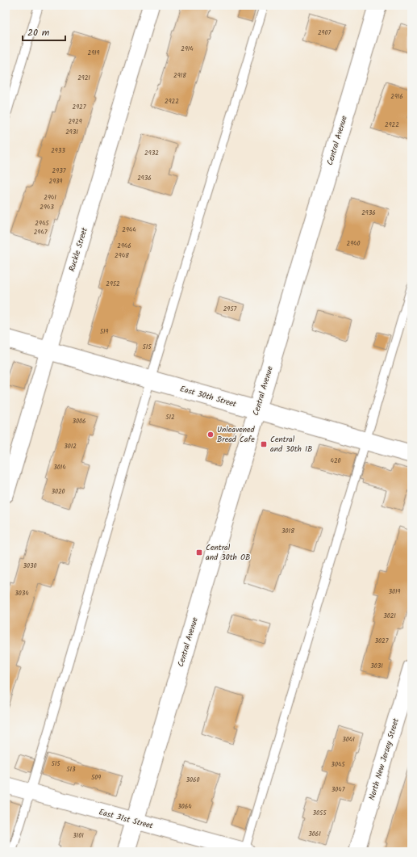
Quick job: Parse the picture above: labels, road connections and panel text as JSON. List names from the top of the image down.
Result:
{
  "streets": {
    "main road": ["Central Avenue", "East 30th Street"],
    "street": ["Ruckle Street", "North New Jersey Street", "East 31st Street"]
  },
  "crossings": [
    ["Central Avenue", "East 30th Street"],
    ["Central Avenue", "East 31st Street"],
    ["Ruckle Street", "East 30th Street"]
  ],
  "places": {
    "other": ["Unleavened Bread Cafe"],
    "transit": ["Central and 30th IB", "Central and 30th OB"]
  },
  "house_numbers": [
    "2907",
    "2914",
    "2919",
    "2918",
    "2921",
    "2916",
    "2922",
    "2927",
    "2929",
    "2922",
    "2931",
    "2933",
    "2932",
    "2937",
    "2936",
    "2939",
    "2941",
    "2943",
    "2936",
    "2945",
    "2944",
    "2947",
    "2940",
    "2946",
    "2948",
    "2952",
    "2957",
    "519",
    "515",
    "512",
    "3006",
    "3012",
    "420",
    "3014",
    "3020",
    "3018",
    "3030",
    "3019",
    "3034",
    "3021",
    "3027",
    "3031",
    "3041",
    "515",
    "3045",
    "513",
    "509",
    "3060",
    "3047",
    "3064",
    "3055",
    "3061",
    "3101"
  ],
  "scale_bar": "20 m"
}
